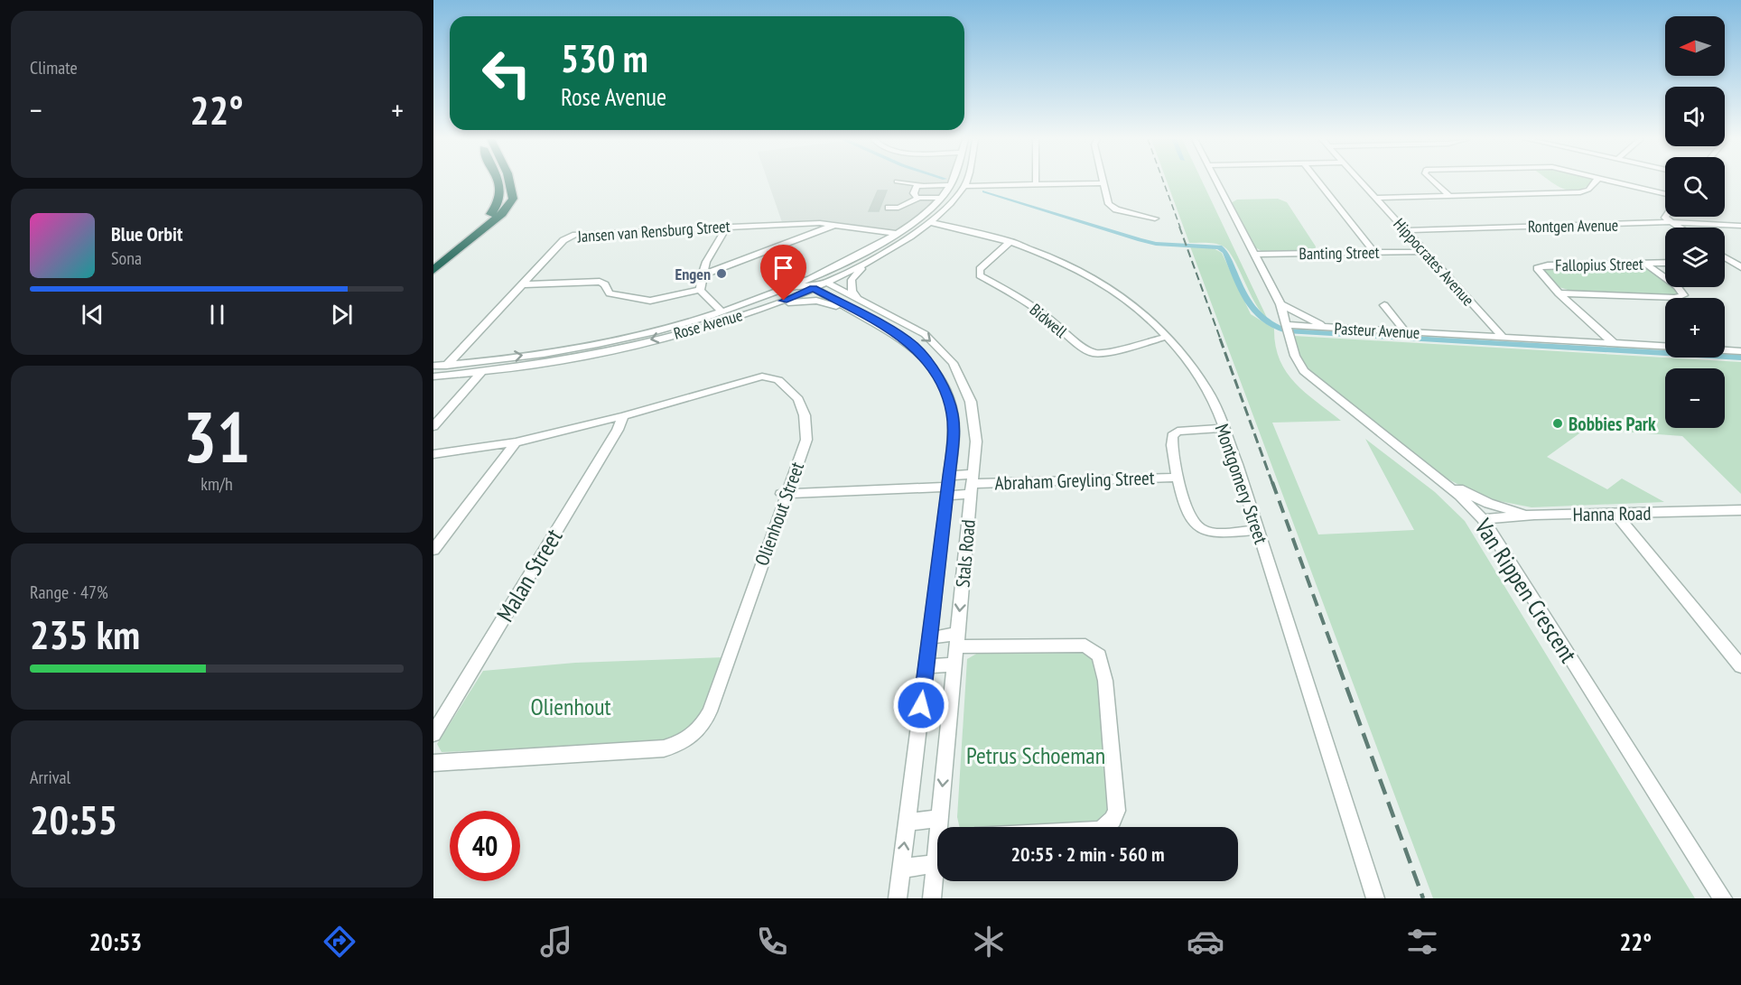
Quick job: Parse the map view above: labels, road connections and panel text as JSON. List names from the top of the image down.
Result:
{
  "streets": {
    "street": [
      "Rontgen Avenue",
      "Jansen van Rensburg Street",
      "Banting Street",
      "Hippocrates Avenue",
      "Fallopius Street",
      "Bidwell",
      "Rose Avenue",
      "Pasteur Avenue",
      "Abraham Greyling Street",
      "Montgomery Street",
      "Olienhout Street",
      "Hanna Road",
      "Stals Road",
      "Malan Street",
      "Van Rippen Crescent"
    ]
  },
  "crossings": [
    ["Rontgen Avenue", "Hippocrates Avenue"],
    ["Jansen van Rensburg Street", "Rose Avenue"],
    ["Banting Street", "Hippocrates Avenue"],
    ["Hippocrates Avenue", "Pasteur Avenue"],
    ["Fallopius Street", "Pasteur Avenue"],
    ["Bidwell", "Montgomery Street"],
    ["Rose Avenue", "Montgomery Street"],
    ["Rose Avenue", "Stals Road"],
    ["Pasteur Avenue", "Van Rippen Crescent"],
    ["Abraham Greyling Street", "Montgomery Street"],
    ["Abraham Greyling Street", "Stals Road"],
    ["Olienhout Street", "Malan Street"],
    ["Hanna Road", "Van Rippen Crescent"]
  ],
  "parks": ["Olienhout", "Petrus Schoeman"],
  "places": ["Engen", "Bobbies Park"],
  "north": "left",
  "page": {
    "tile": [
      "Climate",
      ["31", "km/h"],
      ["Range · 47%", "235 km"],
      ["Arrival", "20:55"]
    ],
    "map_buttons": ["+", "−"],
    "turn": ["530 m", "Rose Avenue"],
    "heat": ["−", "22°", "+"],
    "song": ["Blue Orbit", "Sona"],
    "limit": "40",
    "trip": "20:55 · 2 min · 560 m",
    "tabs": ["20:53", "22°"]
  }
}
